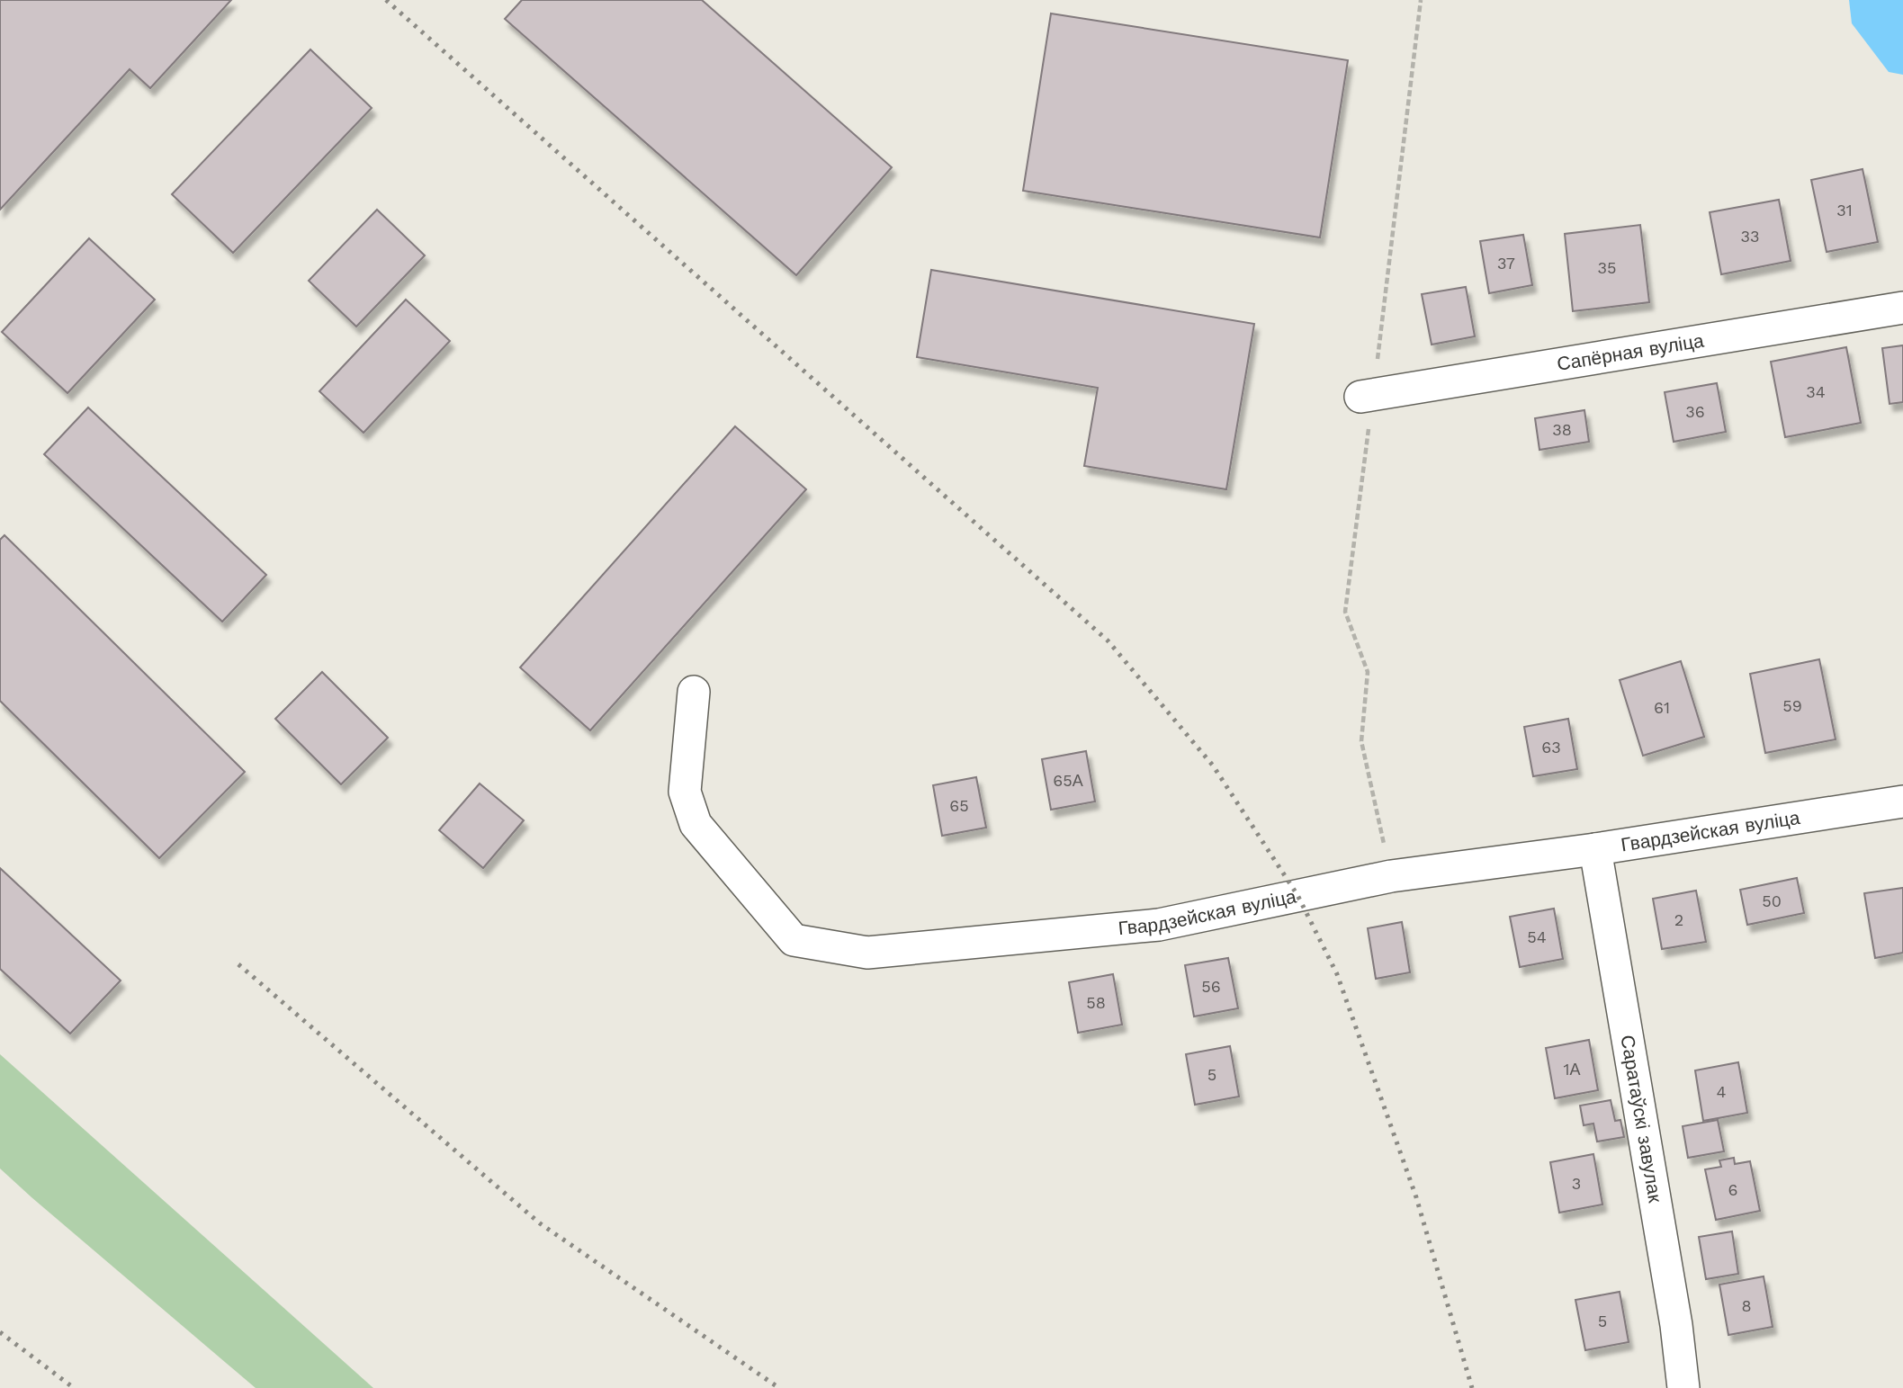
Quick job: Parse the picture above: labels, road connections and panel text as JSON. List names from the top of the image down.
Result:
{
  "streets": {
    "street": ["Сапёрная вуліца", "Гвардзейская вуліца", "Саратаўскі завулак"]
  },
  "crossings": [
    ["Гвардзейская вуліца", "Саратаўскі завулак"]
  ],
  "house_numbers": [
    "31",
    "33",
    "37",
    "35",
    "34",
    "36",
    "38",
    "59",
    "61",
    "63",
    "65А",
    "65",
    "50",
    "2",
    "54",
    "56",
    "58",
    "1А",
    "5",
    "4",
    "3",
    "6",
    "8",
    "5"
  ]
}
